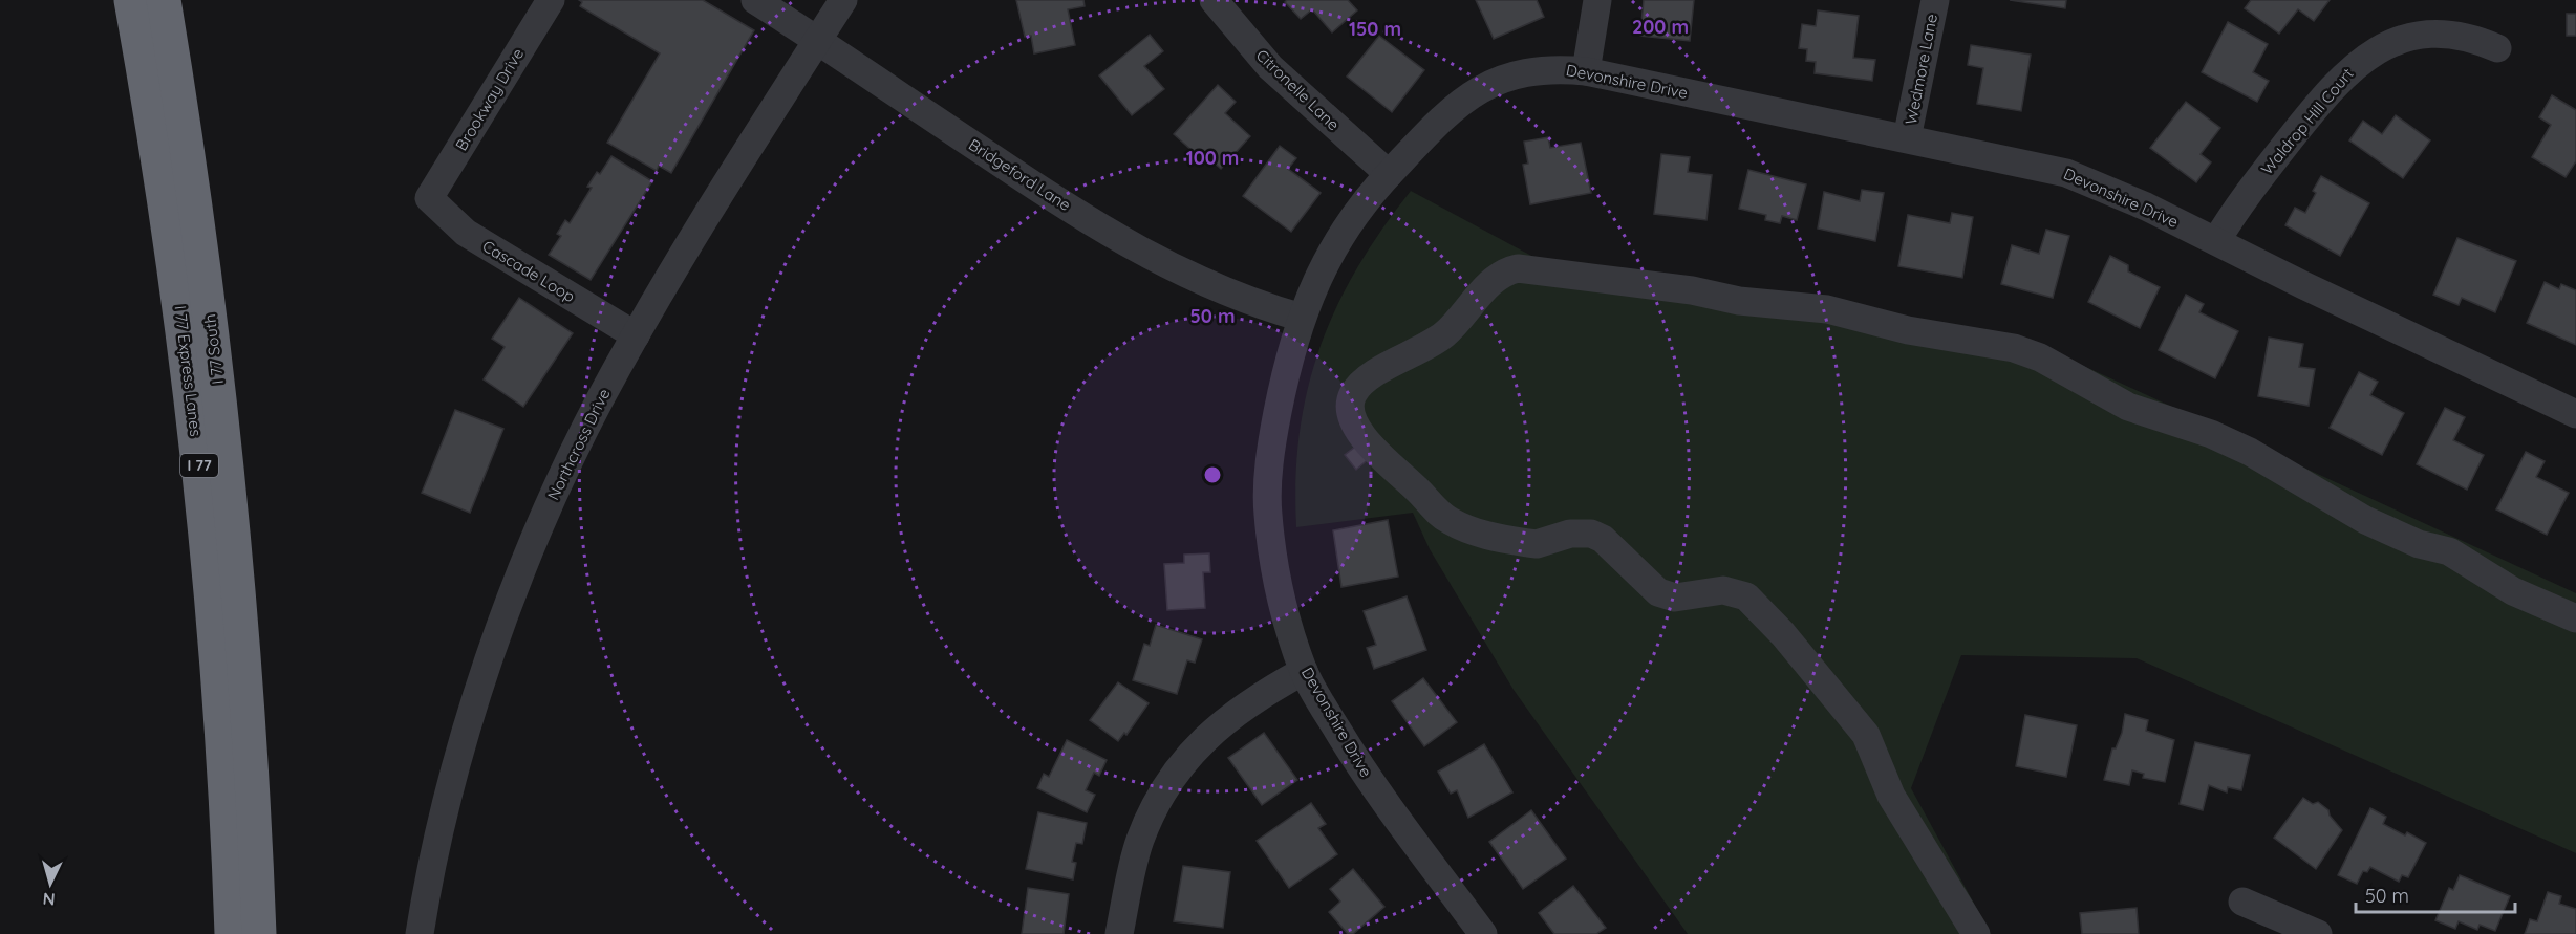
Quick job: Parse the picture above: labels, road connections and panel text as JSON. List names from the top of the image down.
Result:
{
  "streets": {
    "highway": ["I 77 South", "I 77 Express Lanes", "I 77"],
    "street": [
      "Wedmore Lane",
      "Devonshire Drive",
      "Citronelle Lane",
      "Brookway Drive",
      "Waldrop Hill Court",
      "Bridgeford Lane",
      "Cascade Loop",
      "Northcross Drive"
    ]
  },
  "crossings": [
    ["Wedmore Lane", "Devonshire Drive"],
    ["Devonshire Drive", "Citronelle Lane"],
    ["Devonshire Drive", "Waldrop Hill Court"],
    ["Devonshire Drive", "Bridgeford Lane"],
    ["Brookway Drive", "Cascade Loop"],
    ["Bridgeford Lane", "Northcross Drive"],
    ["Cascade Loop", "Northcross Drive"]
  ],
  "scale_bar": "50 m",
  "north": "bottom",
  "rings": [
    "200 m",
    "150 m",
    "100 m",
    "50 m"
  ]
}
